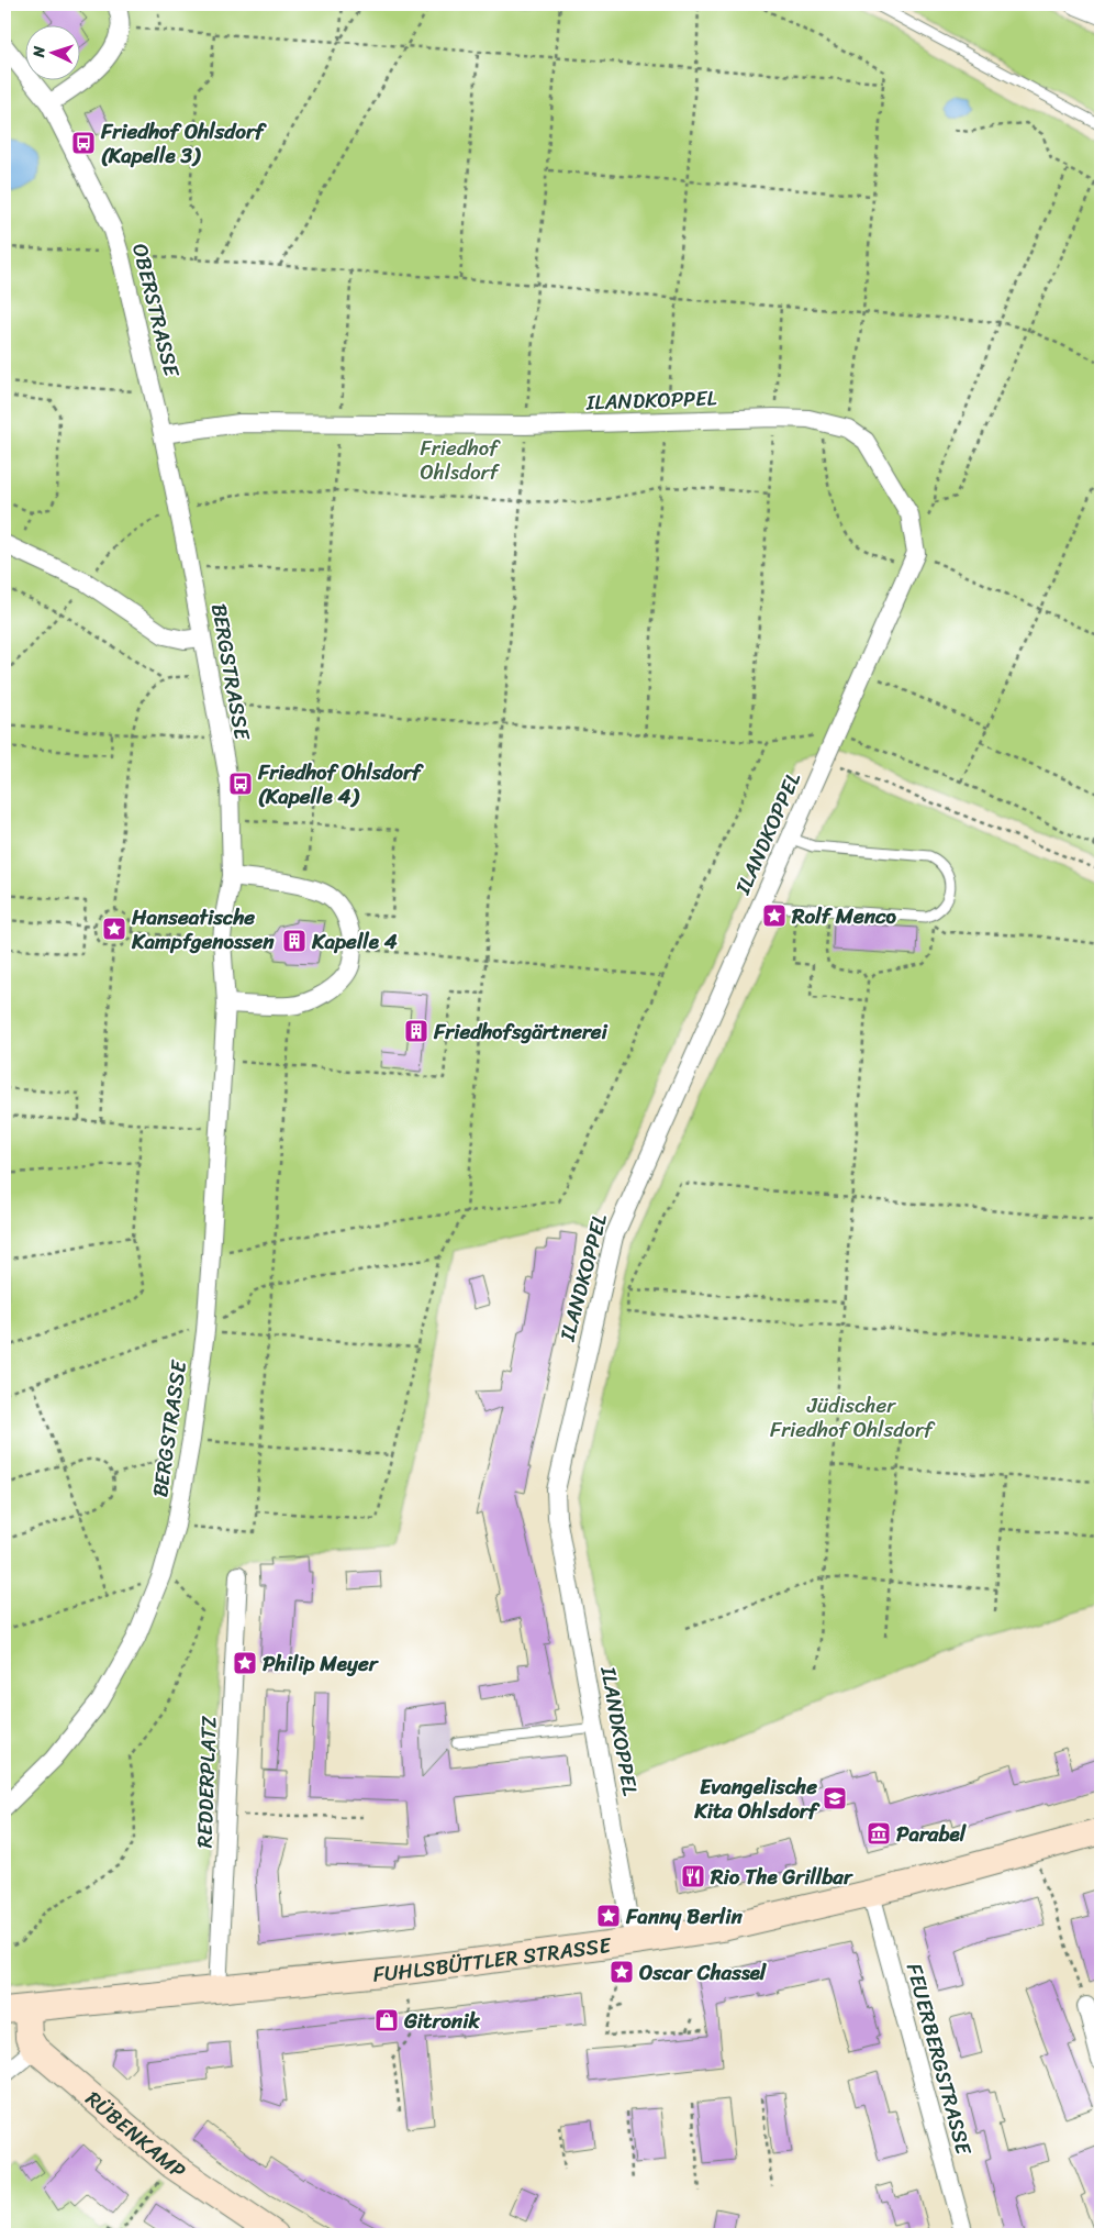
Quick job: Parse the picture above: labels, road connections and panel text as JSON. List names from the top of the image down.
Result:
{
  "streets": {
    "main road": ["FUHLSBÜTTLER STRASSE", "RÜBENKAMP"],
    "street": [
      "OBERSTRASSE",
      "ILANDKOPPEL",
      "BERGSTRASSE",
      "REDDERPLATZ",
      "FEUERBERGSTRASSE"
    ]
  },
  "crossings": [
    ["OBERSTRASSE", "ILANDKOPPEL"],
    ["OBERSTRASSE", "BERGSTRASSE"],
    ["ILANDKOPPEL", "FUHLSBÜTTLER STRASSE"],
    ["REDDERPLATZ", "FUHLSBÜTTLER STRASSE"],
    ["FUHLSBÜTTLER STRASSE", "FEUERBERGSTRASSE"]
  ],
  "parks": ["Friedhof Ohlsdorf", "Jüdischer Friedhof Ohlsdorf"],
  "places": {
    "bus stop": ["Friedhof Ohlsdorf (Kapelle 3)", "Friedhof Ohlsdorf (Kapelle 4)"],
    "place": [
      "Rolf Menco",
      "Hanseatische Kampfgenossen",
      "Philip Meyer",
      "Fanny Berlin",
      "Oscar Chassel"
    ],
    "building": ["Kapelle 4", "Friedhofsgärtnerei"],
    "school or university": ["Evangelische Kita Ohlsdorf"],
    "museum": ["Parabel"],
    "restaurant": ["Rio The Grillbar"],
    "shop": ["Gitronik"]
  },
  "north": "left"
}
